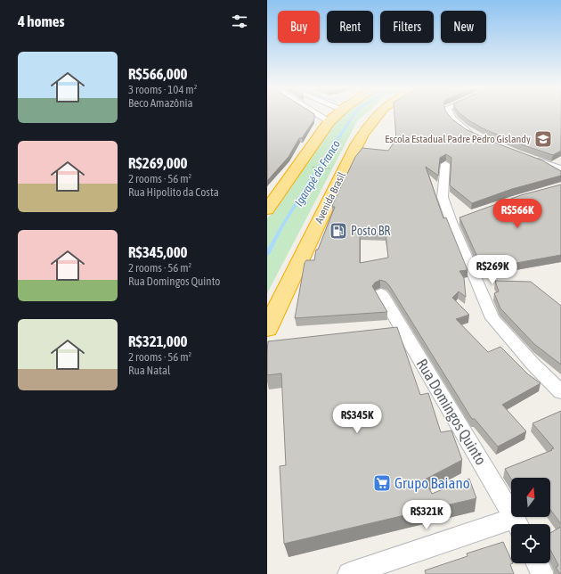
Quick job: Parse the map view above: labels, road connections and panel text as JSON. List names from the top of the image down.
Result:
{
  "streets": {
    "highway": ["Avenida Brasil"],
    "street": ["Rua Domingos Quinto"]
  },
  "water": ["Igarapé do Franco"],
  "places": {
    "school or university": ["Escola Estadual Padre Pedro Gislandy"],
    "fuel station": ["Posto BR"],
    "supermarket": ["Grupo Baiano"]
  },
  "north": "top",
  "page": {
    "heading": "4 homes",
    "chip": [
      "Buy",
      "Rent",
      "Filters",
      "New"
    ],
    "list": [
      {
        "name": "R$566,000",
        "note": "3 rooms · 104 m² · Beco Amazônia"
      },
      {
        "name": "R$269,000",
        "note": "2 rooms · 56 m² · Rua Hipolito da Costa"
      },
      {
        "name": "R$345,000",
        "note": "2 rooms · 56 m² · Rua Domingos Quinto"
      },
      {
        "name": "R$321,000",
        "note": "2 rooms · 56 m² · Rua Natal"
      }
    ],
    "price": [
      "R$566K",
      "R$269K",
      "R$345K",
      "R$321K"
    ]
  }
}
